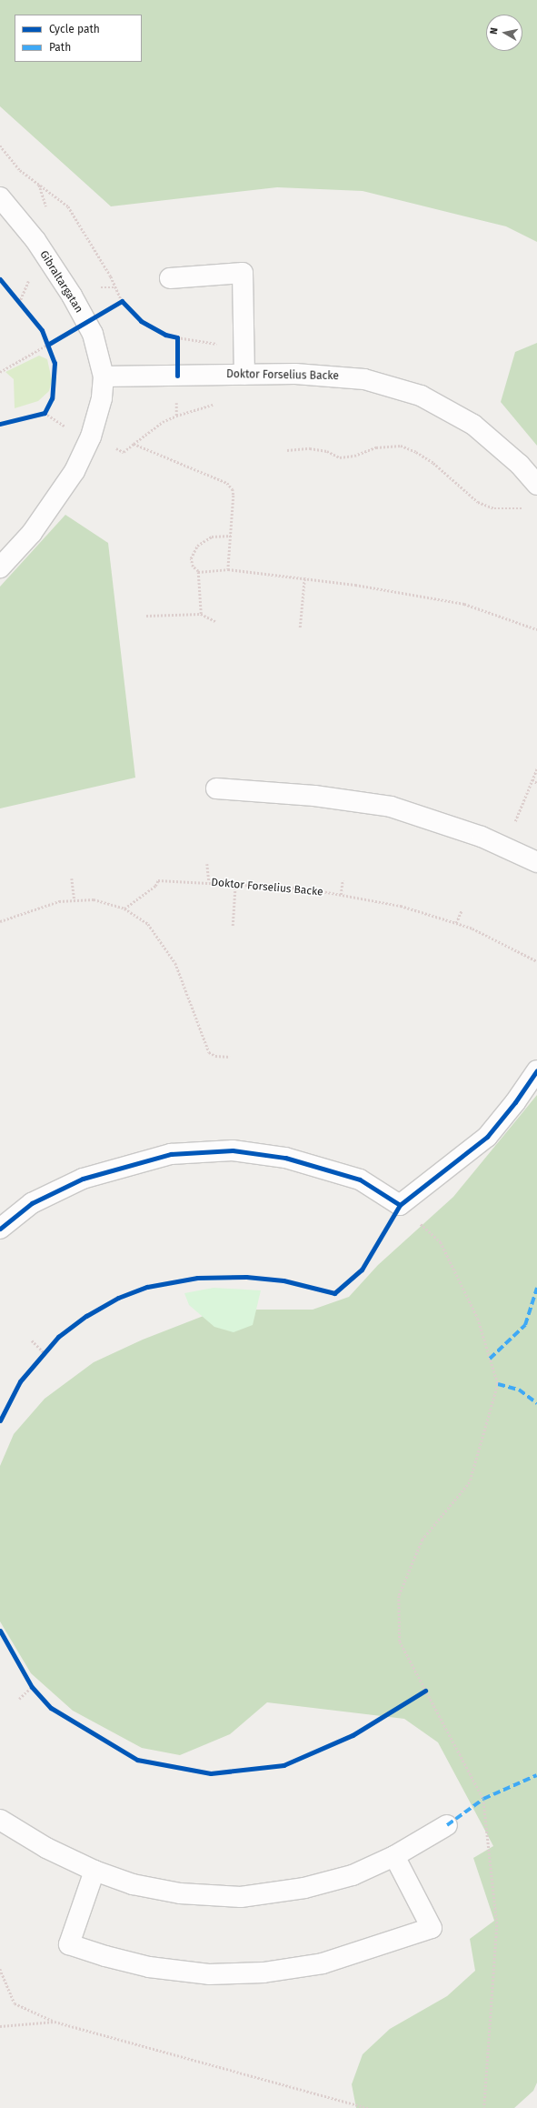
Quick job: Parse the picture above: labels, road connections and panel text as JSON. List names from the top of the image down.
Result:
{
  "streets": {
    "street": ["Gibraltargatan", "Doktor Forselius Backe"]
  },
  "crossings": [
    ["Gibraltargatan", "Doktor Forselius Backe"]
  ],
  "legend": ["Cycle path", "Path"],
  "north": "left"
}
